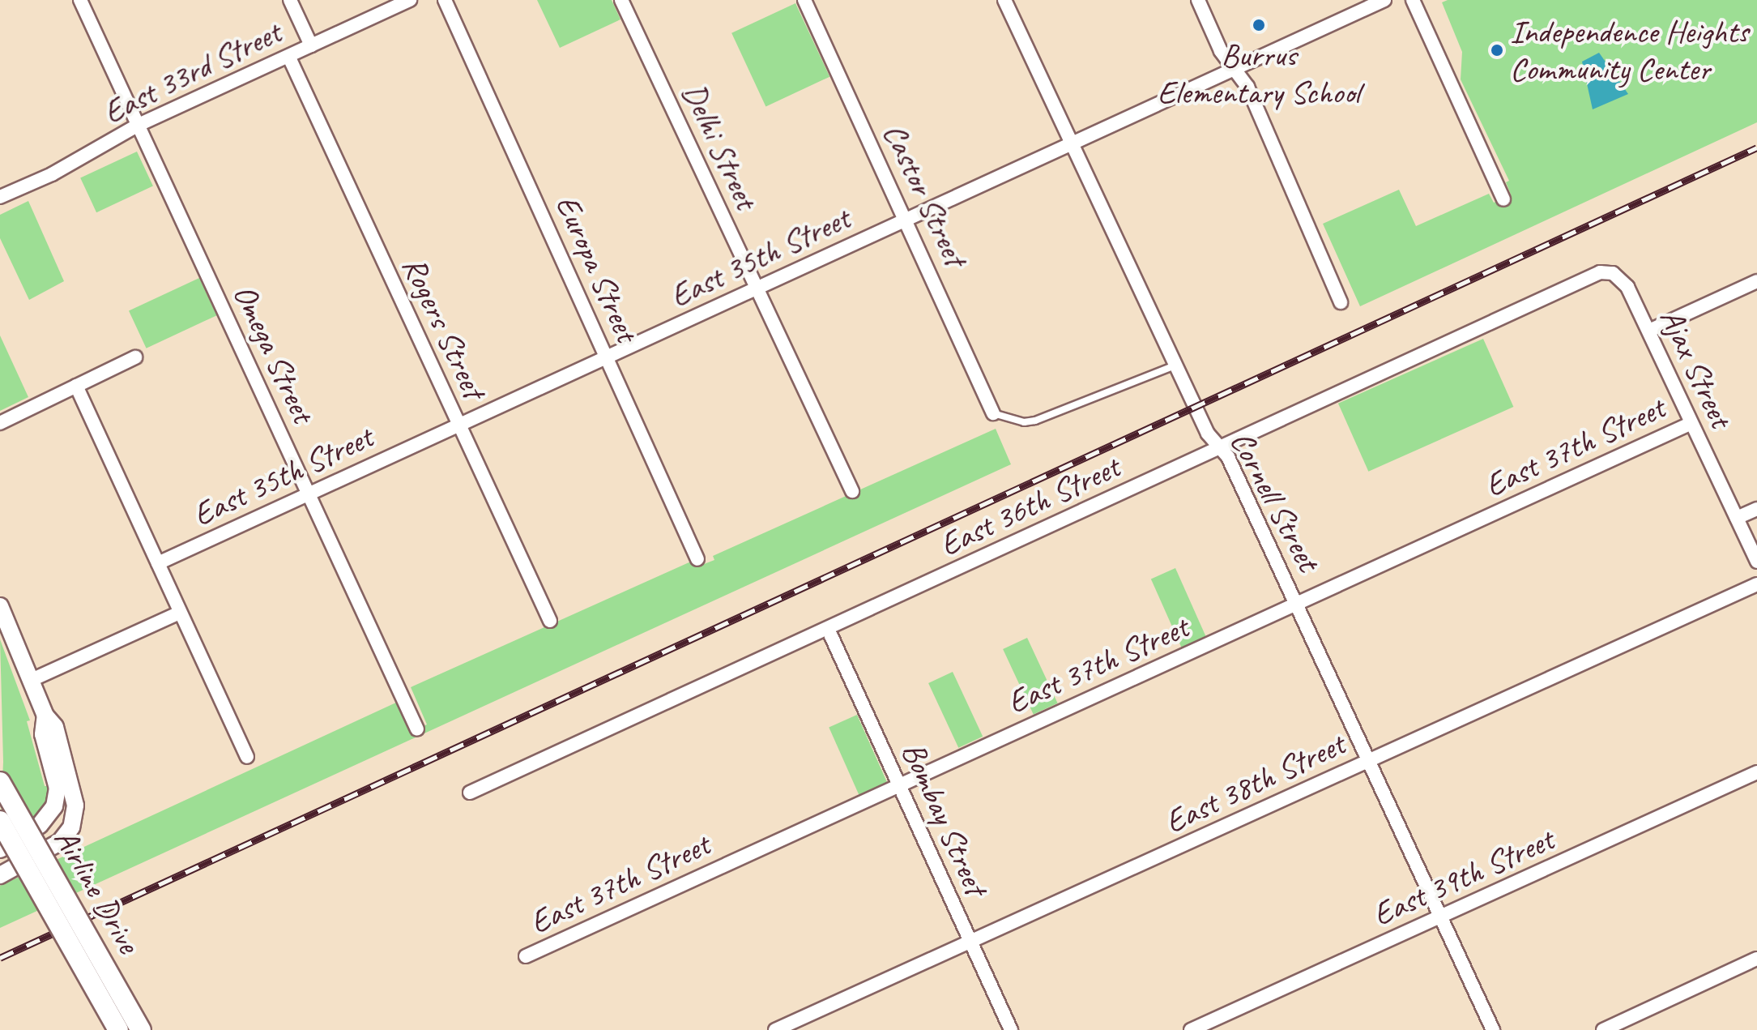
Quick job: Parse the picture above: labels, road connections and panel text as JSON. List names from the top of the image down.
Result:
{
  "streets": {
    "main road": ["Airline Drive"],
    "street": [
      "East 33rd Street",
      "Delhi Street",
      "Castor Street",
      "East 35th Street",
      "Europa Street",
      "Rogers Street",
      "Omega Street",
      "Ajax Street",
      "East 37th Street",
      "Cornell Street",
      "East 36th Street",
      "East 38th Street",
      "Bombay Street",
      "East 39th Street"
    ]
  },
  "crossings": [
    ["East 33rd Street", "Rogers Street"],
    ["East 33rd Street", "Omega Street"],
    ["Delhi Street", "East 35th Street"],
    ["Castor Street", "East 35th Street"],
    ["East 35th Street", "Europa Street"],
    ["East 35th Street", "Rogers Street"],
    ["East 35th Street", "Omega Street"],
    ["East 35th Street", "Cornell Street"],
    ["Ajax Street", "East 37th Street"],
    ["Ajax Street", "East 36th Street"],
    ["East 37th Street", "Cornell Street"],
    ["East 37th Street", "Bombay Street"],
    ["Cornell Street", "East 36th Street"],
    ["Cornell Street", "East 38th Street"],
    ["Cornell Street", "East 39th Street"],
    ["East 36th Street", "Bombay Street"],
    ["East 38th Street", "Bombay Street"]
  ],
  "places": ["Burrus Elementary School", "Independence Heights Community Center"]
}
